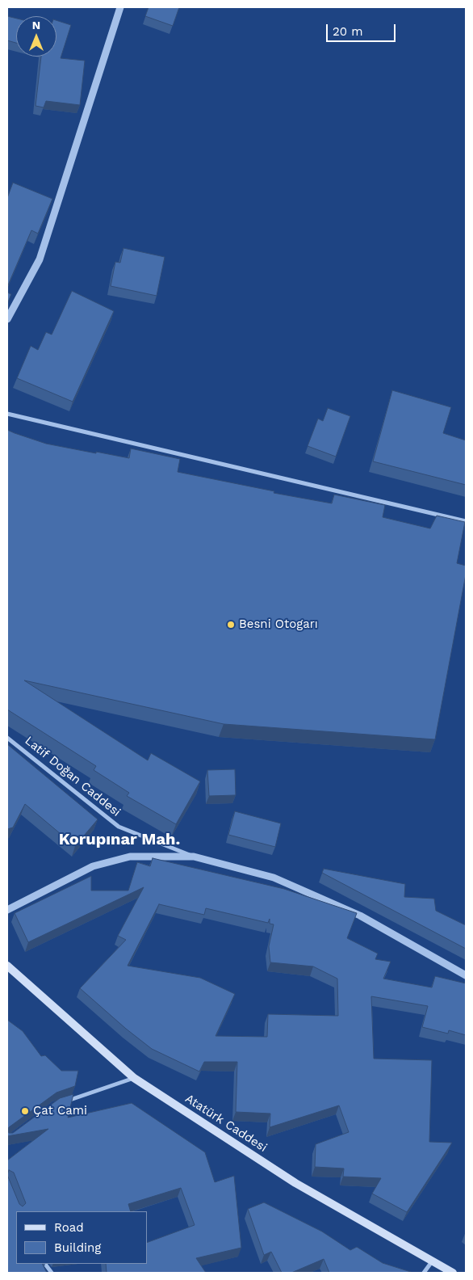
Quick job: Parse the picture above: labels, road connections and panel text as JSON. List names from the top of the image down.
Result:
{
  "streets": {
    "main road": ["Atatürk Caddesi"],
    "street": ["Latif Doğan Caddesi"]
  },
  "districts": ["Korupınar Mah."],
  "places": ["Besni Otogarı", "Çat Cami"],
  "legend": ["Road", "Building"],
  "scale_bar": "20 m",
  "north": "top"
}
